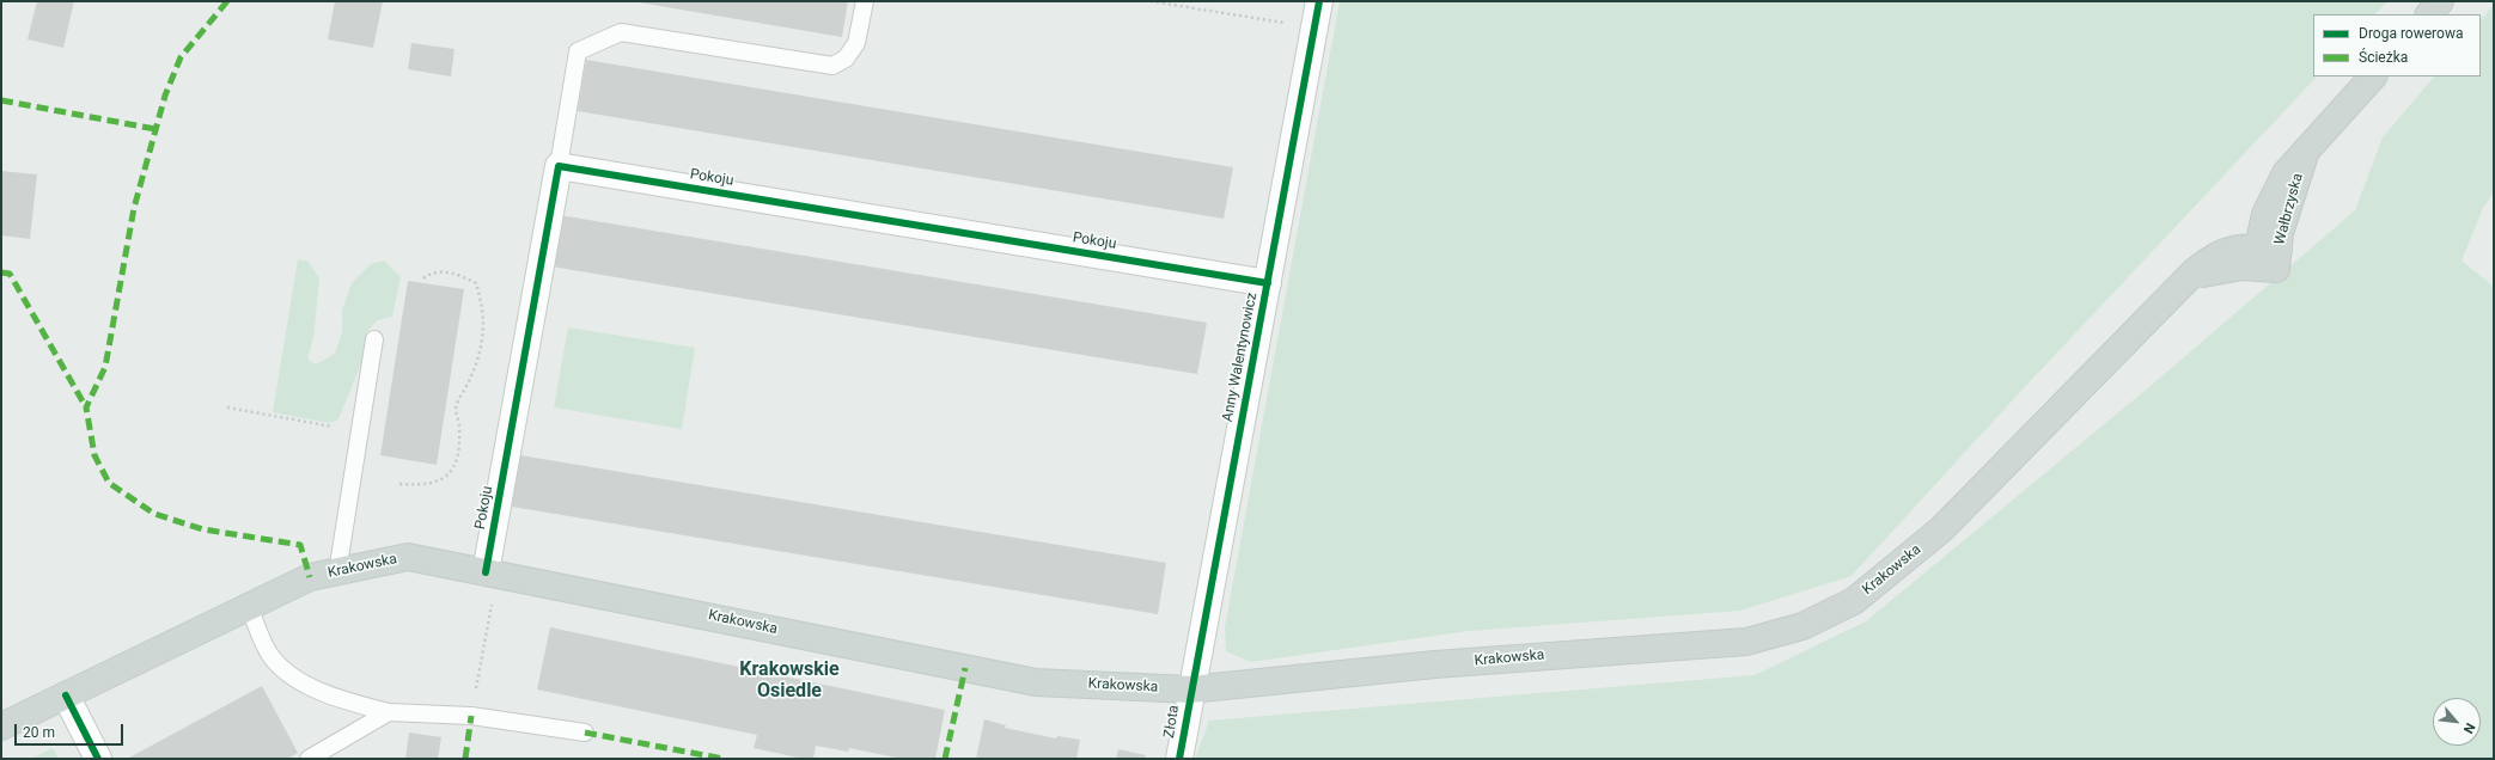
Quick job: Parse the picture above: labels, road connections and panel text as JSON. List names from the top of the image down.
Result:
{
  "streets": {
    "main road": ["Wałbrzyska", "Krakowska"],
    "street": ["Pokoju", "Anny Walentynowicz", "Złota"]
  },
  "crossings": [
    ["Pokoju", "Anny Walentynowicz"],
    ["Pokoju", "Krakowska"],
    ["Wałbrzyska", "Krakowska"],
    ["Anny Walentynowicz", "Krakowska"],
    ["Anny Walentynowicz", "Złota"],
    ["Krakowska", "Złota"]
  ],
  "districts": ["Krakowskie Osiedle"],
  "legend": ["Droga rowerowa", "Ścieżka"],
  "scale_bar": "20 m",
  "north": "bottom right"
}
